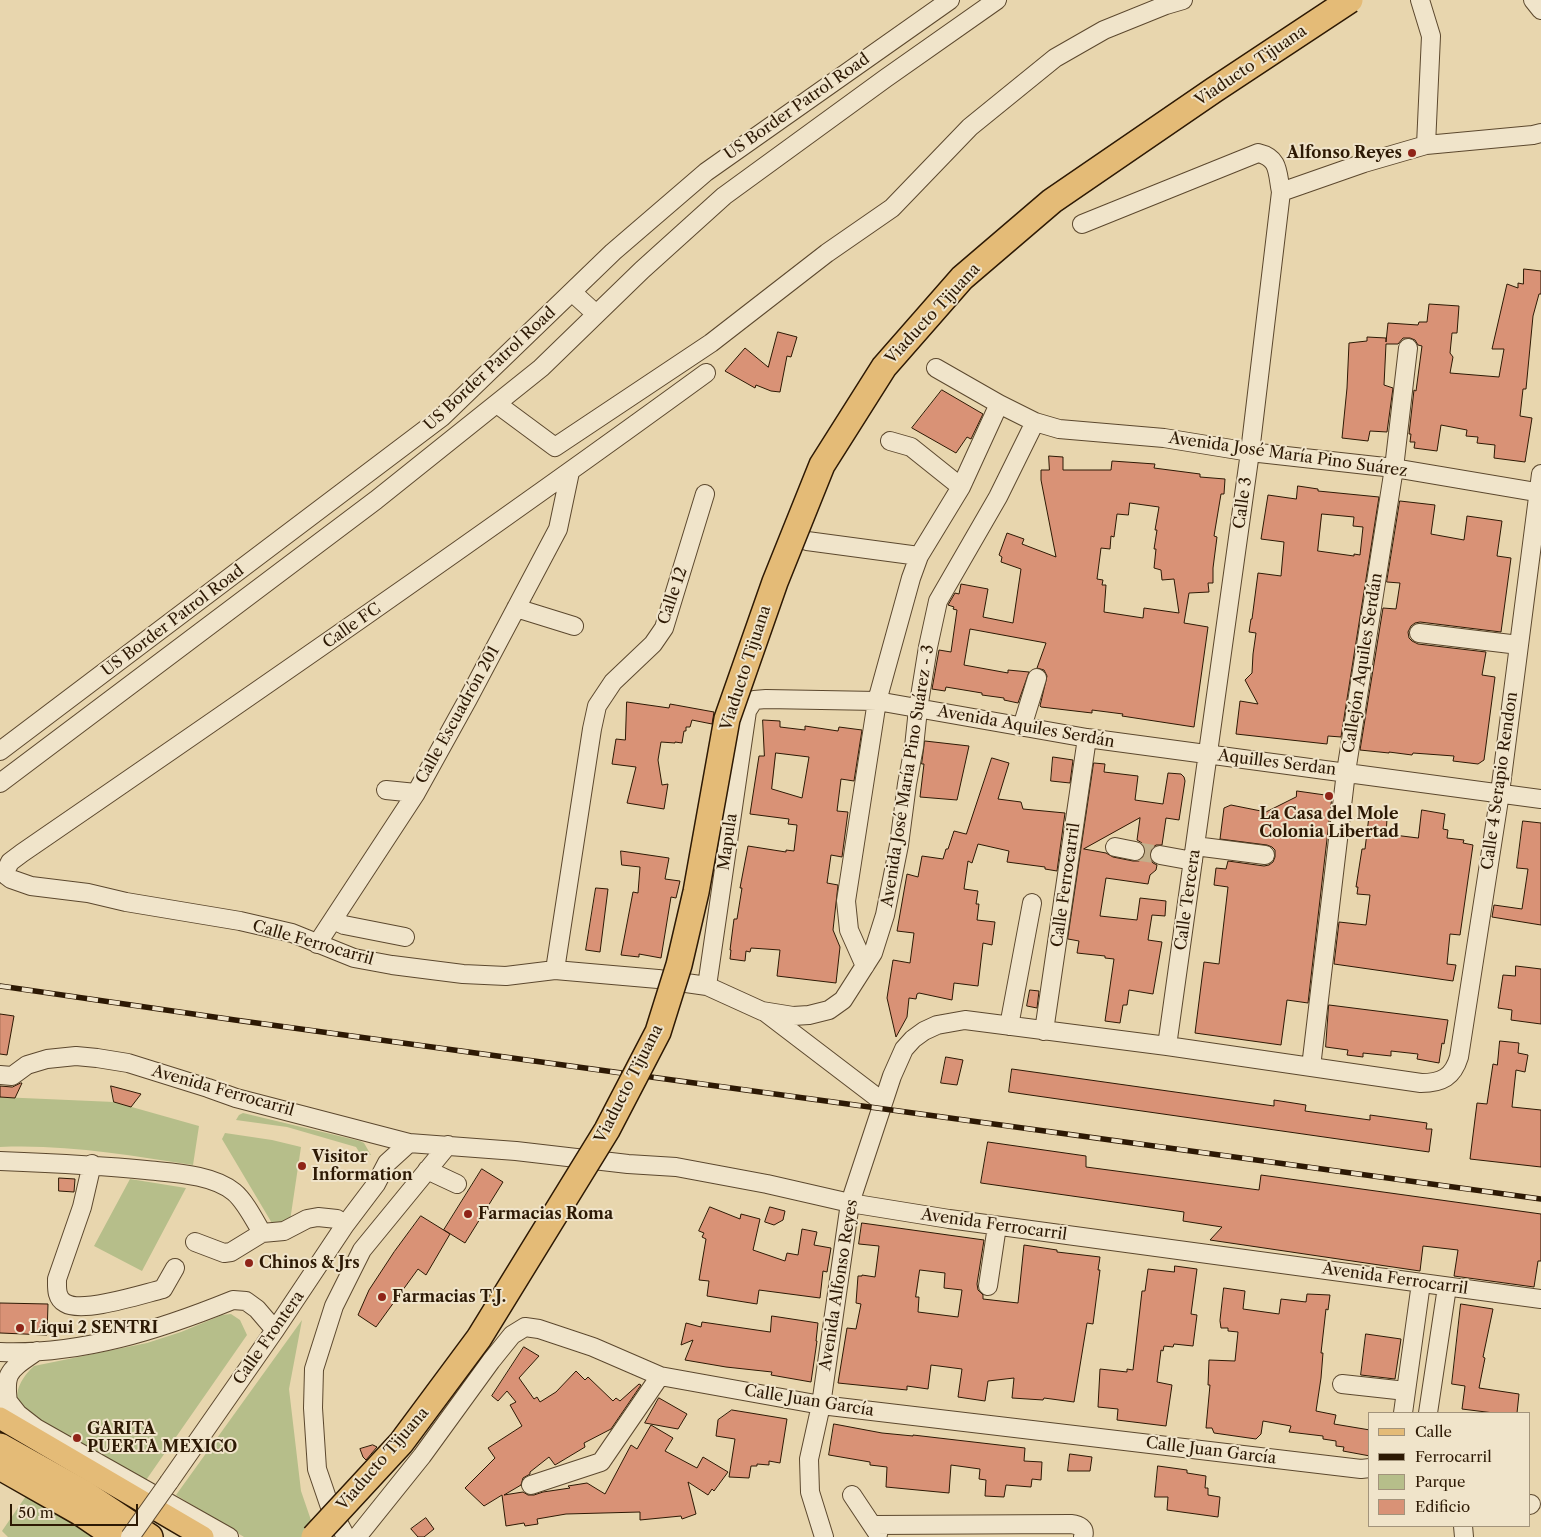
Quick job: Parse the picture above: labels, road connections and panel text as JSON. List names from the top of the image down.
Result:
{
  "streets": {
    "highway": ["Viaducto Tijuana"],
    "street": [
      "US Border Patrol Road",
      "Avenida José María Pino Suárez",
      "Calle 3",
      "Calle 12",
      "Calle FC",
      "Callejón Aquiles Serdán",
      "Calle Escuadrón 201",
      "Avenida Aquiles Serdán",
      "Aquilles Serdan",
      "Avenida José María Pino Suárez - 3",
      "Calle 4 Serapio Rendon",
      "Mapula",
      "Calle Ferrocarril",
      "Calle Tercera",
      "Avenida Ferrocarril",
      "Avenida Alfonso Reyes",
      "Calle Frontera",
      "Calle Juan García"
    ]
  },
  "crossings": [
    ["Avenida José María Pino Suárez", "Calle 3"],
    ["Avenida José María Pino Suárez", "Callejón Aquiles Serdán"],
    ["Avenida José María Pino Suárez", "Avenida José María Pino Suárez - 3"],
    ["Avenida José María Pino Suárez", "Calle 4 Serapio Rendon"],
    ["Calle 3", "Avenida Aquiles Serdán"],
    ["Calle 3", "Aquilles Serdan"],
    ["Calle 3", "Calle Tercera"],
    ["Calle 12", "Calle Ferrocarril"],
    ["Calle FC", "Calle Escuadrón 201"],
    ["Calle FC", "Calle Ferrocarril"],
    ["Callejón Aquiles Serdán", "Aquilles Serdan"],
    ["Callejón Aquiles Serdán", "Calle 4 Serapio Rendon"],
    ["Calle Escuadrón 201", "Calle Ferrocarril"],
    ["Avenida Aquiles Serdán", "Aquilles Serdan"],
    ["Avenida Aquiles Serdán", "Avenida José María Pino Suárez - 3"],
    ["Avenida Aquiles Serdán", "Mapula"],
    ["Avenida Aquiles Serdán", "Calle Ferrocarril"],
    ["Avenida Aquiles Serdán", "Calle Tercera"],
    ["Aquilles Serdan", "Calle Tercera"],
    ["Avenida José María Pino Suárez - 3", "Mapula"],
    ["Avenida José María Pino Suárez - 3", "Calle Ferrocarril"],
    ["Mapula", "Calle Ferrocarril"],
    ["Avenida Ferrocarril", "Avenida Alfonso Reyes"],
    ["Avenida Ferrocarril", "Calle Frontera"],
    ["Avenida Alfonso Reyes", "Calle Juan García"]
  ],
  "places": [
    "Alfonso Reyes",
    "La Casa del Mole Colonia Libertad",
    "Visitor Information",
    "Farmacias Roma",
    "Chinos & Jrs",
    "Farmacias T.J.",
    "Liqui 2 SENTRI",
    "GARITA PUERTA MEXICO"
  ],
  "legend": [
    "Calle",
    "Ferrocarril",
    "Parque",
    "Edificio"
  ],
  "scale_bar": "50 m"
}
